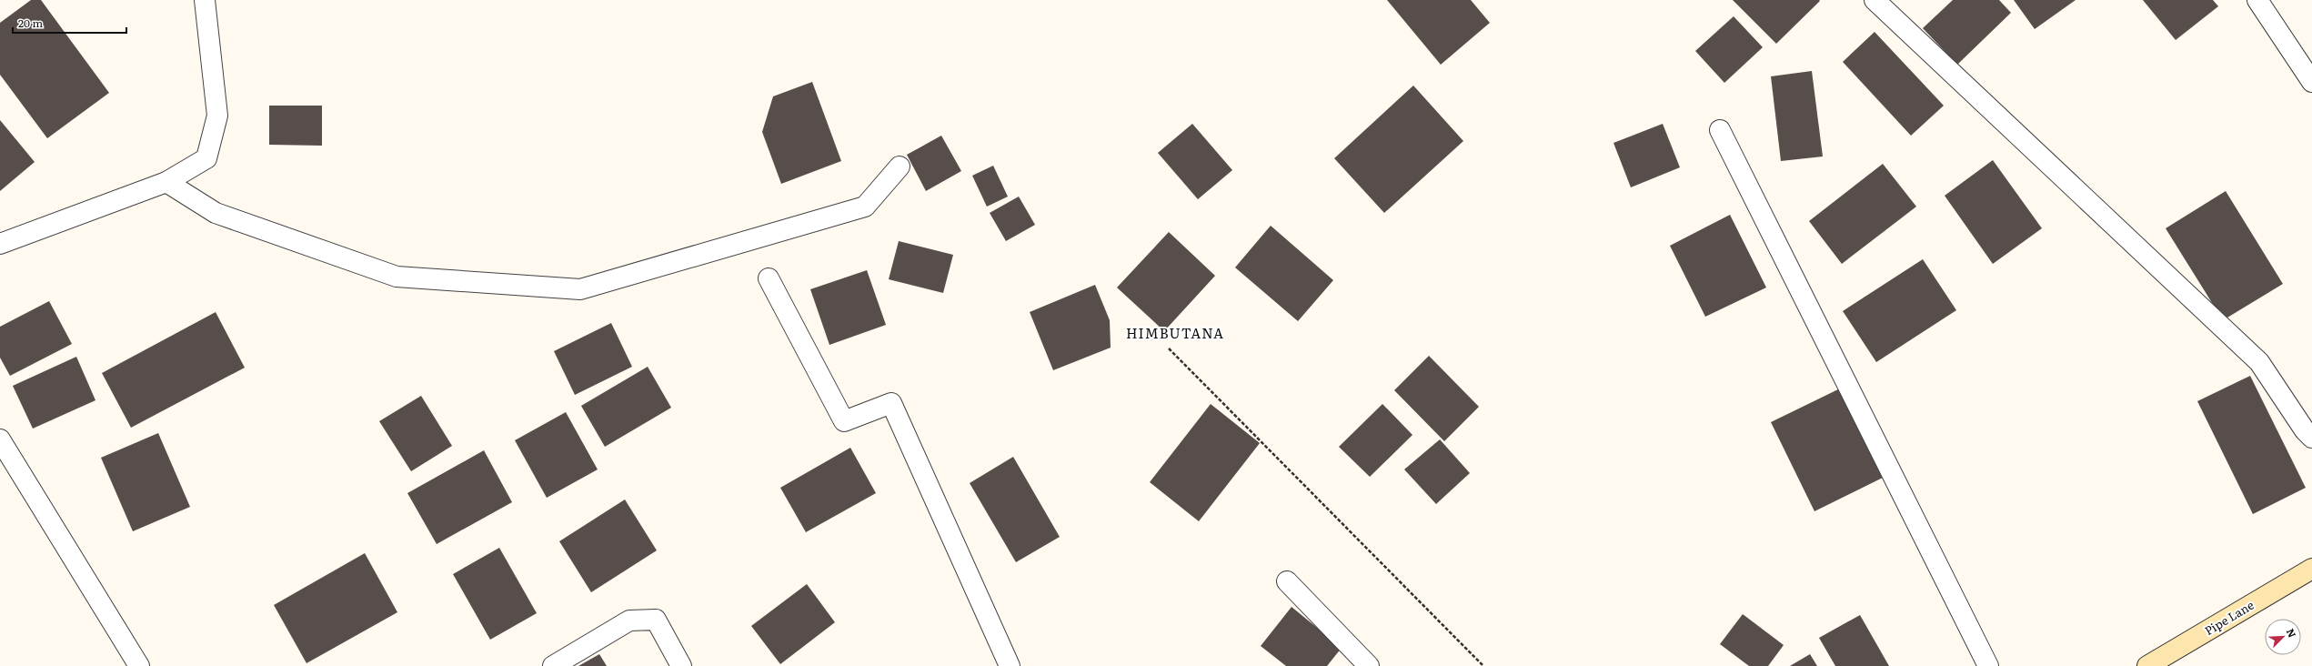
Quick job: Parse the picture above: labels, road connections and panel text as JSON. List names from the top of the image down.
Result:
{
  "streets": {
    "street": ["Pipe Lane"]
  },
  "districts": ["HIMBUTANA"],
  "scale_bar": "20 m",
  "north": "top right"
}
